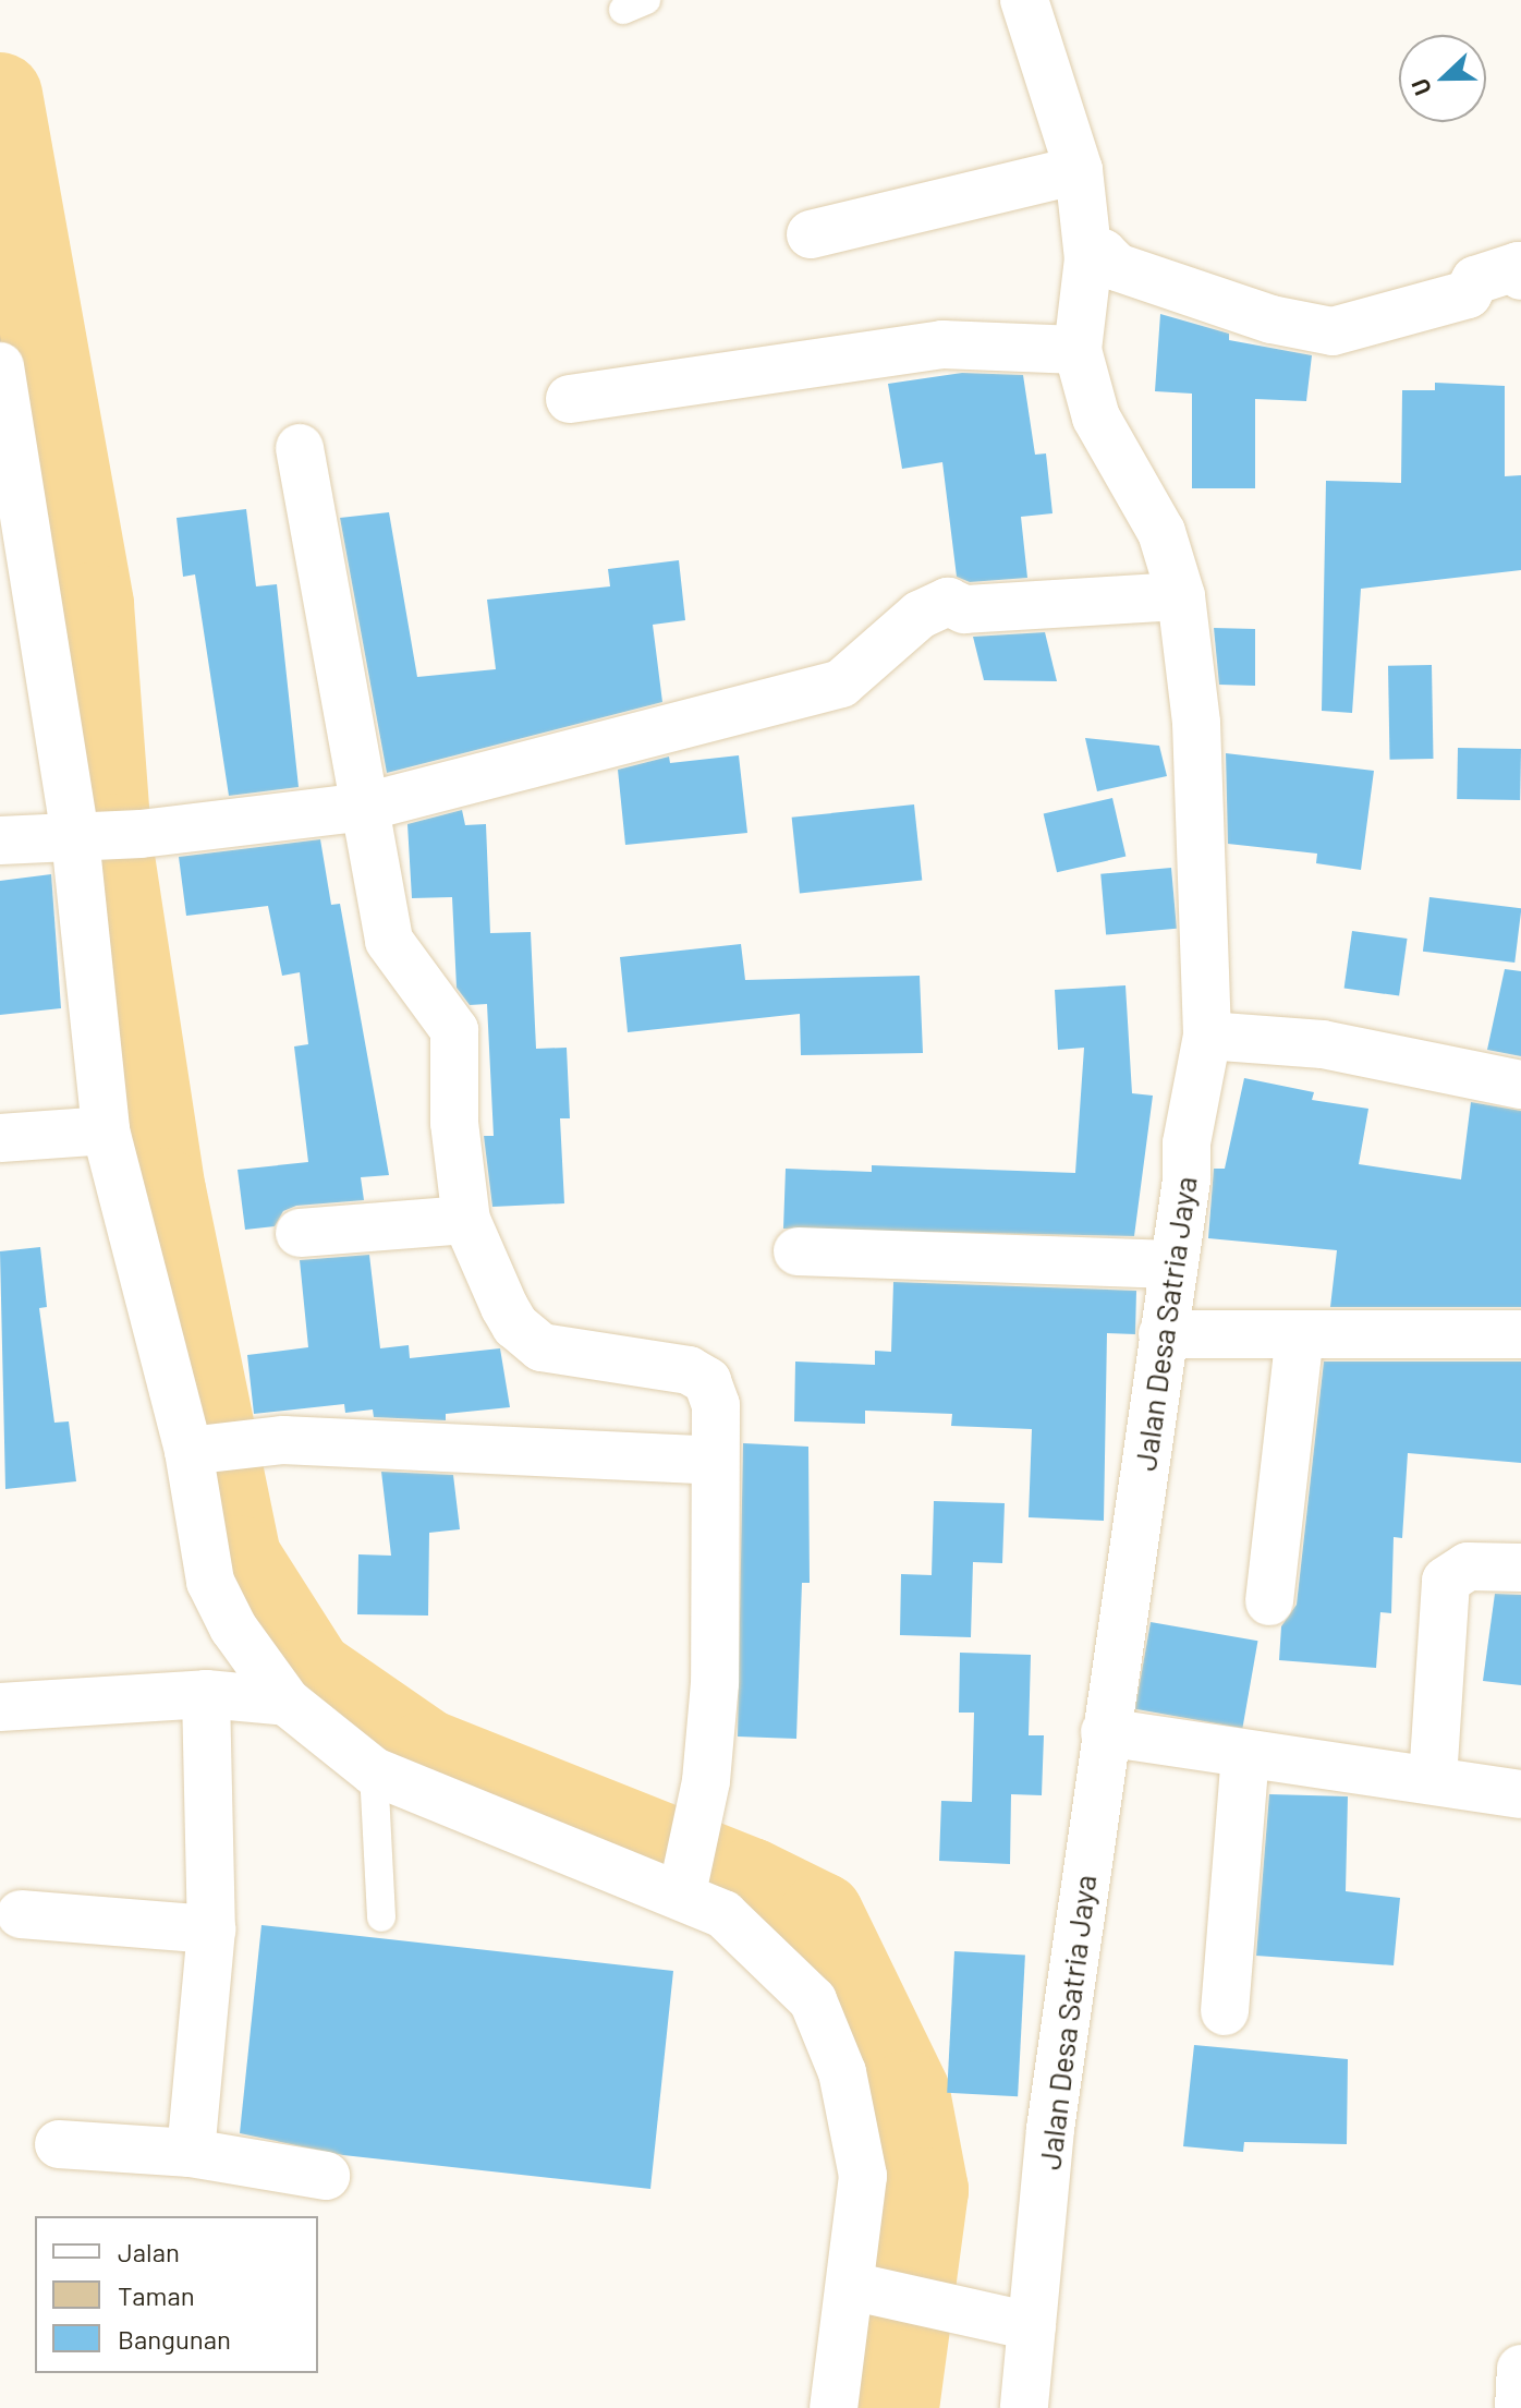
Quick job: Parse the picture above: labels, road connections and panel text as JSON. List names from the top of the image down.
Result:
{
  "streets": {
    "street": ["Jalan Desa Satria Jaya"]
  },
  "legend": ["Jalan", "Taman", "Bangunan"],
  "north": "left"
}
